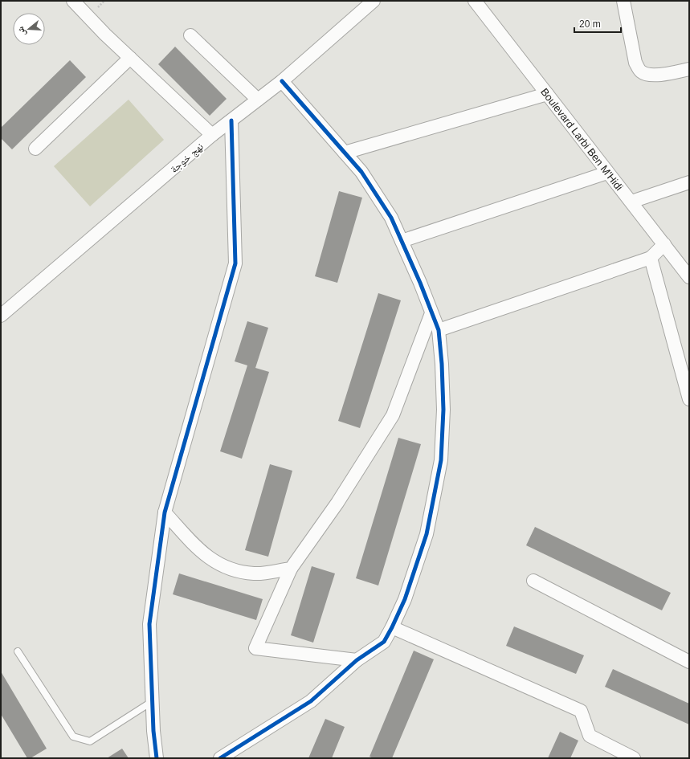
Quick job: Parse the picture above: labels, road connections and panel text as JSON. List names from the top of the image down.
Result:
{
  "streets": {
    "street": ["Boulevard Larbi Ben M'Hidi", "نهج خوجة"]
  },
  "scale_bar": "20 m",
  "north": "left"
}
